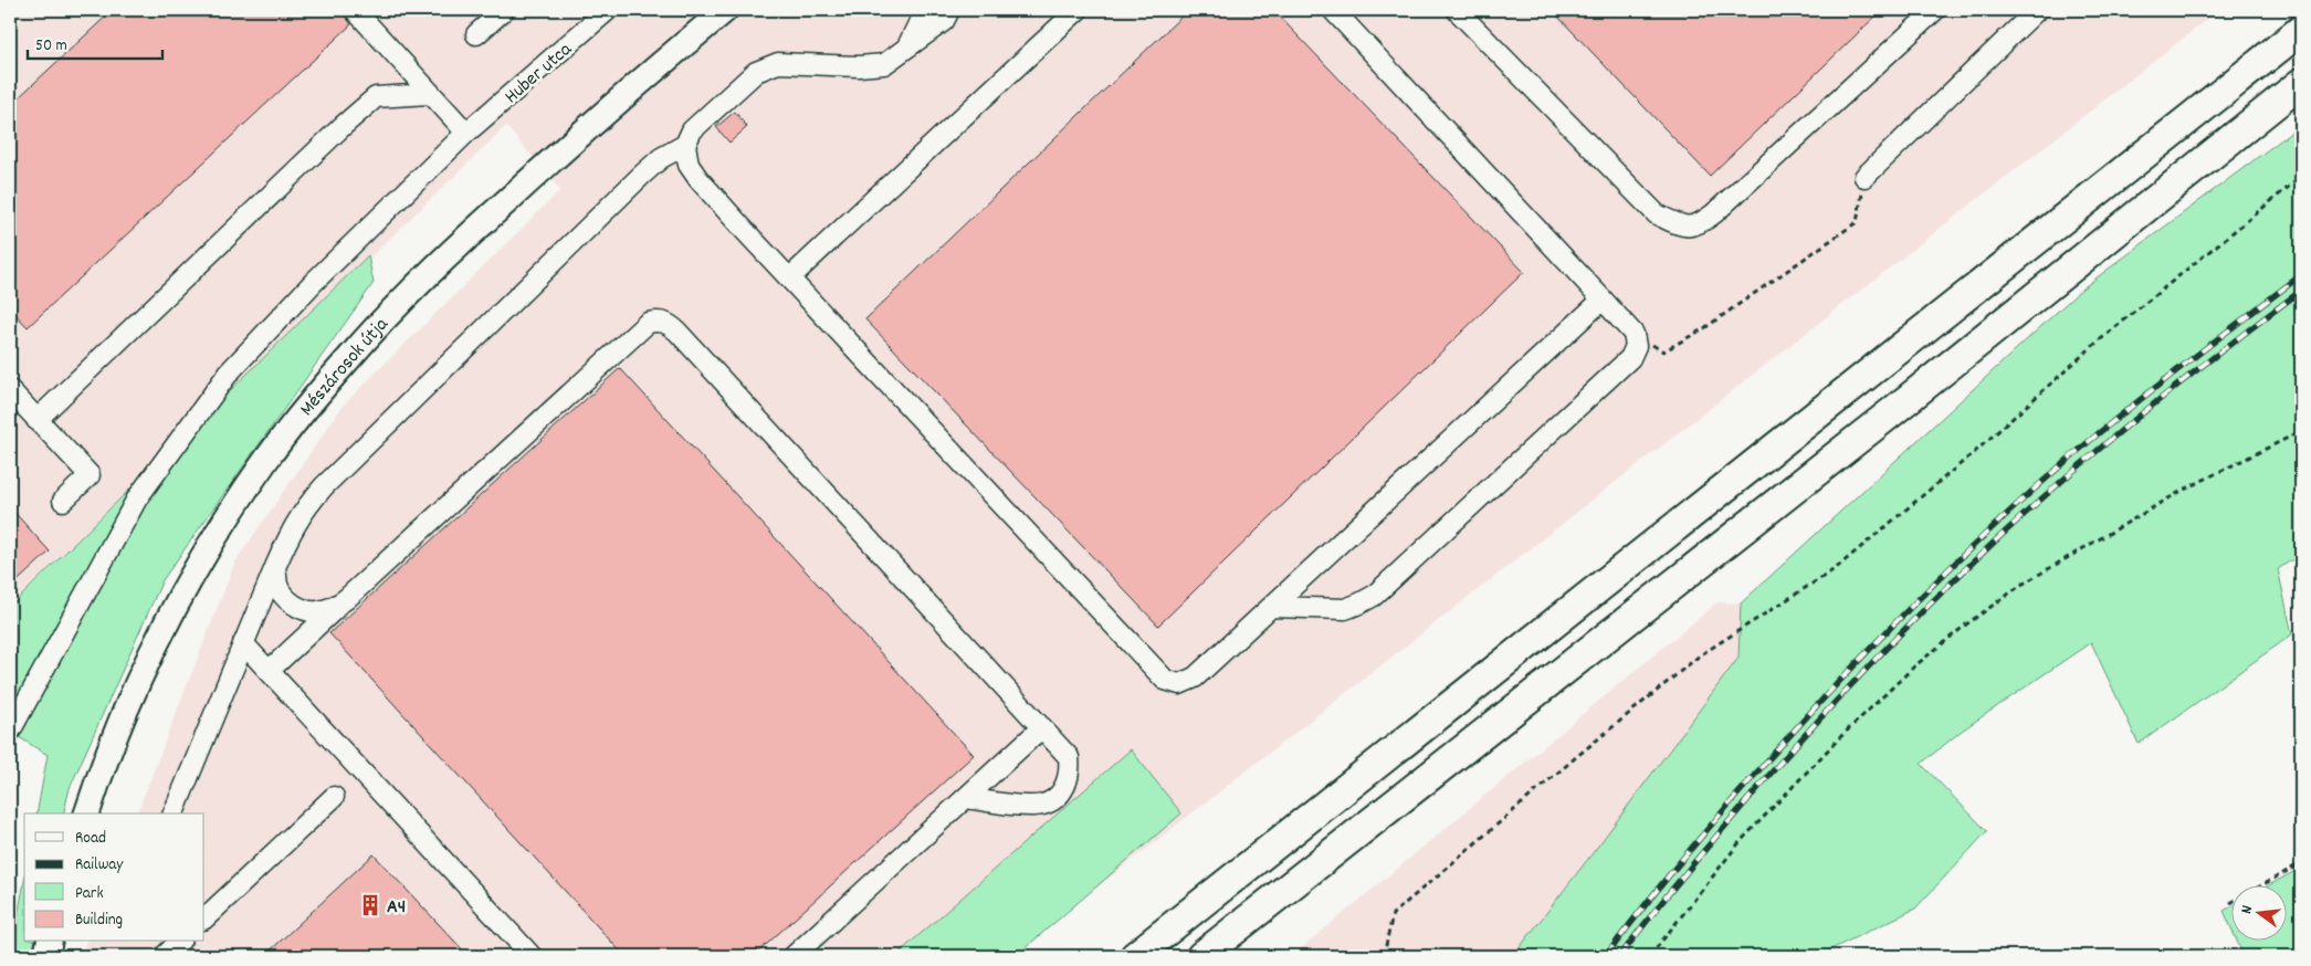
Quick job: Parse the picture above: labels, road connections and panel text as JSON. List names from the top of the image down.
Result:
{
  "streets": {
    "main road": ["Mészárosok útja"],
    "street": ["Huber utca"]
  },
  "places": {
    "building": ["A4"]
  },
  "legend": [
    "Road",
    "Railway",
    "Park",
    "Building"
  ],
  "scale_bar": "50 m",
  "north": "left"
}
